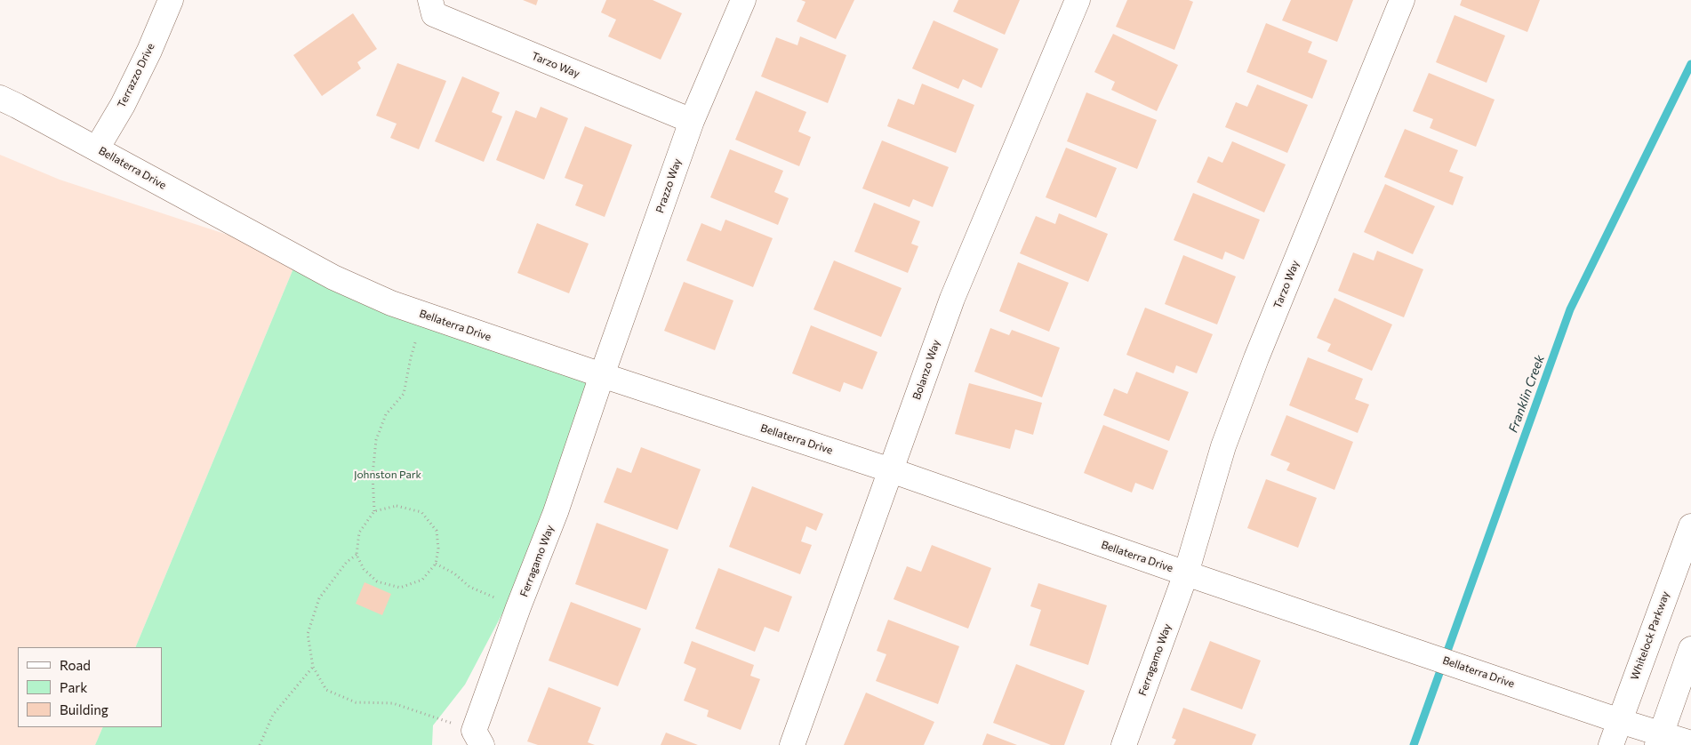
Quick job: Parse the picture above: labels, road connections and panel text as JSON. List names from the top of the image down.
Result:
{
  "streets": {
    "street": [
      "Tarzo Way",
      "Terrazzo Drive",
      "Bellaterra Drive",
      "Prazzo Way",
      "Bolanzo Way",
      "Ferragamo Way",
      "Whitelock Parkway"
    ]
  },
  "crossings": [
    ["Tarzo Way", "Bellaterra Drive"],
    ["Tarzo Way", "Prazzo Way"],
    ["Tarzo Way", "Ferragamo Way"],
    ["Terrazzo Drive", "Bellaterra Drive"],
    ["Bellaterra Drive", "Prazzo Way"],
    ["Bellaterra Drive", "Bolanzo Way"],
    ["Bellaterra Drive", "Ferragamo Way"],
    ["Bellaterra Drive", "Whitelock Parkway"],
    ["Prazzo Way", "Ferragamo Way"]
  ],
  "water": ["Franklin Creek"],
  "parks": ["Johnston Park"],
  "legend": ["Road", "Park", "Building"]
}
